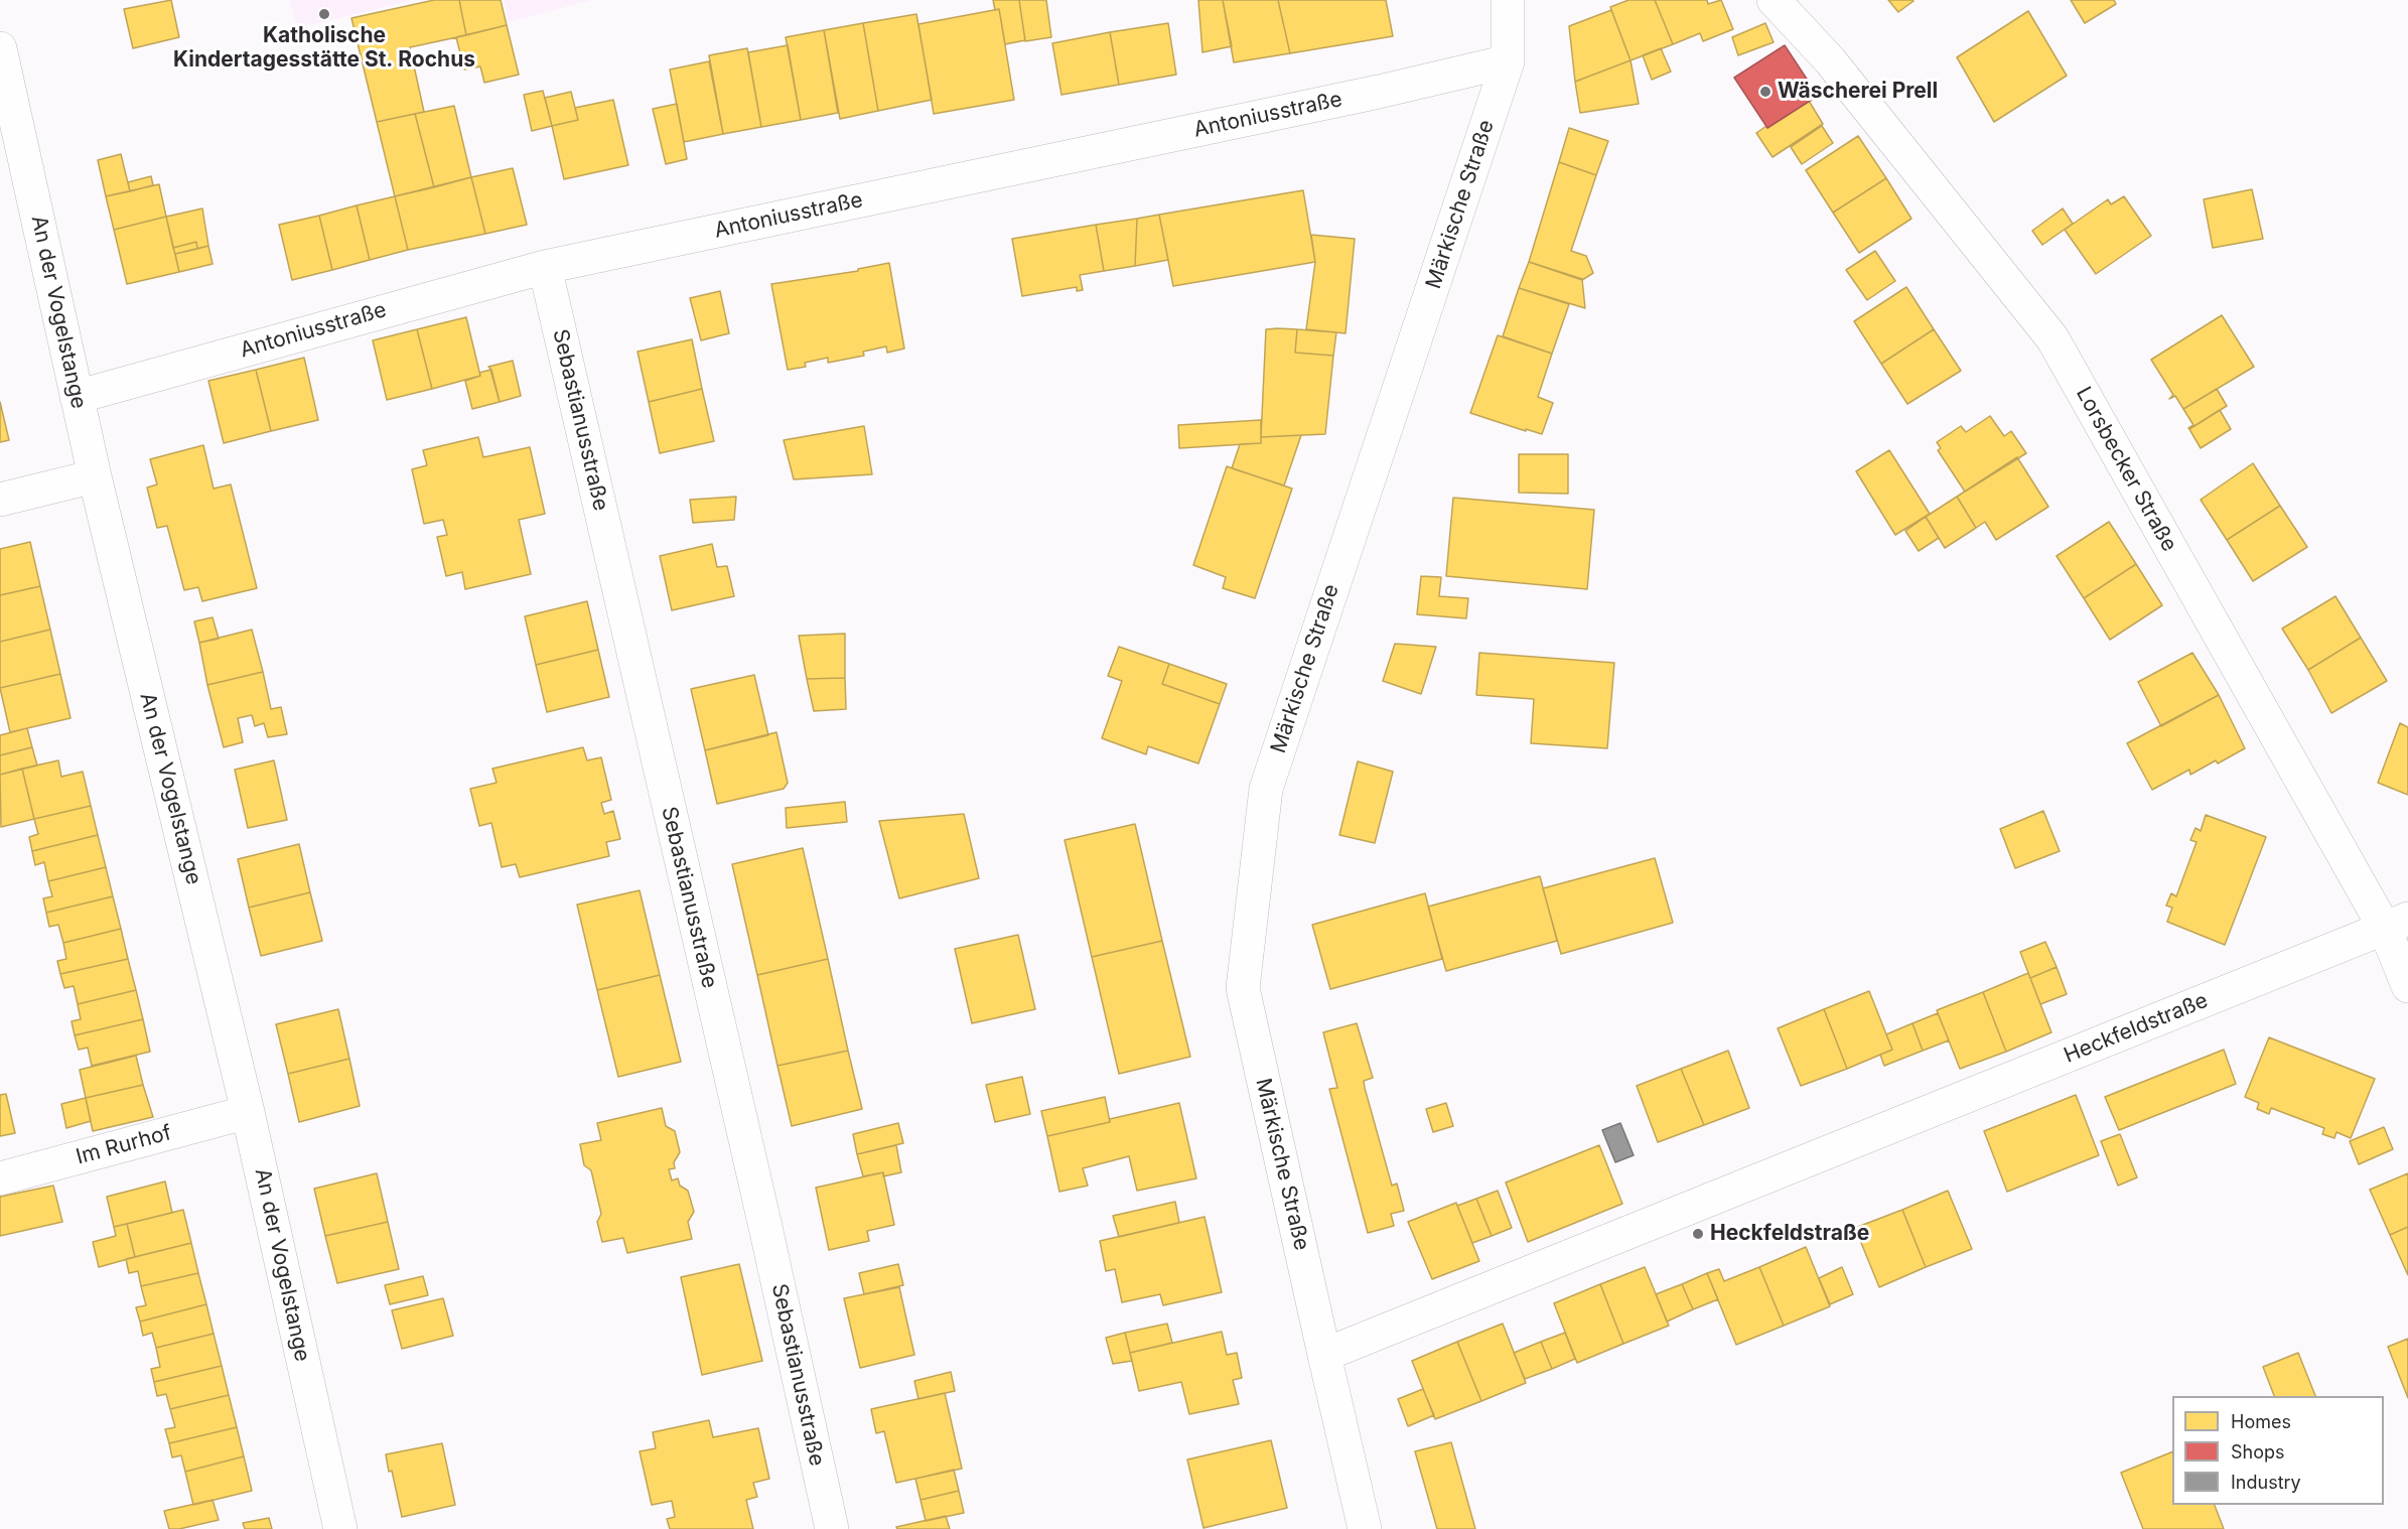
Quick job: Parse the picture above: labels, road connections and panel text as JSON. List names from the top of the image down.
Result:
{
  "streets": {
    "street": [
      "Antoniusstraße",
      "Märkische Straße",
      "An der Vogelstange",
      "Sebastianusstraße",
      "Lorsbecker Straße",
      "Heckfeldstraße",
      "Im Rurhof"
    ]
  },
  "crossings": [
    ["Antoniusstraße", "Märkische Straße"],
    ["Antoniusstraße", "An der Vogelstange"],
    ["Antoniusstraße", "Sebastianusstraße"],
    ["Märkische Straße", "Heckfeldstraße"],
    ["An der Vogelstange", "Im Rurhof"],
    ["Lorsbecker Straße", "Heckfeldstraße"]
  ],
  "places": ["Katholische Kindertagesstätte St. Rochus", "Wäscherei Prell", "Heckfeldstraße"],
  "legend": ["Homes", "Shops", "Industry"]
}
